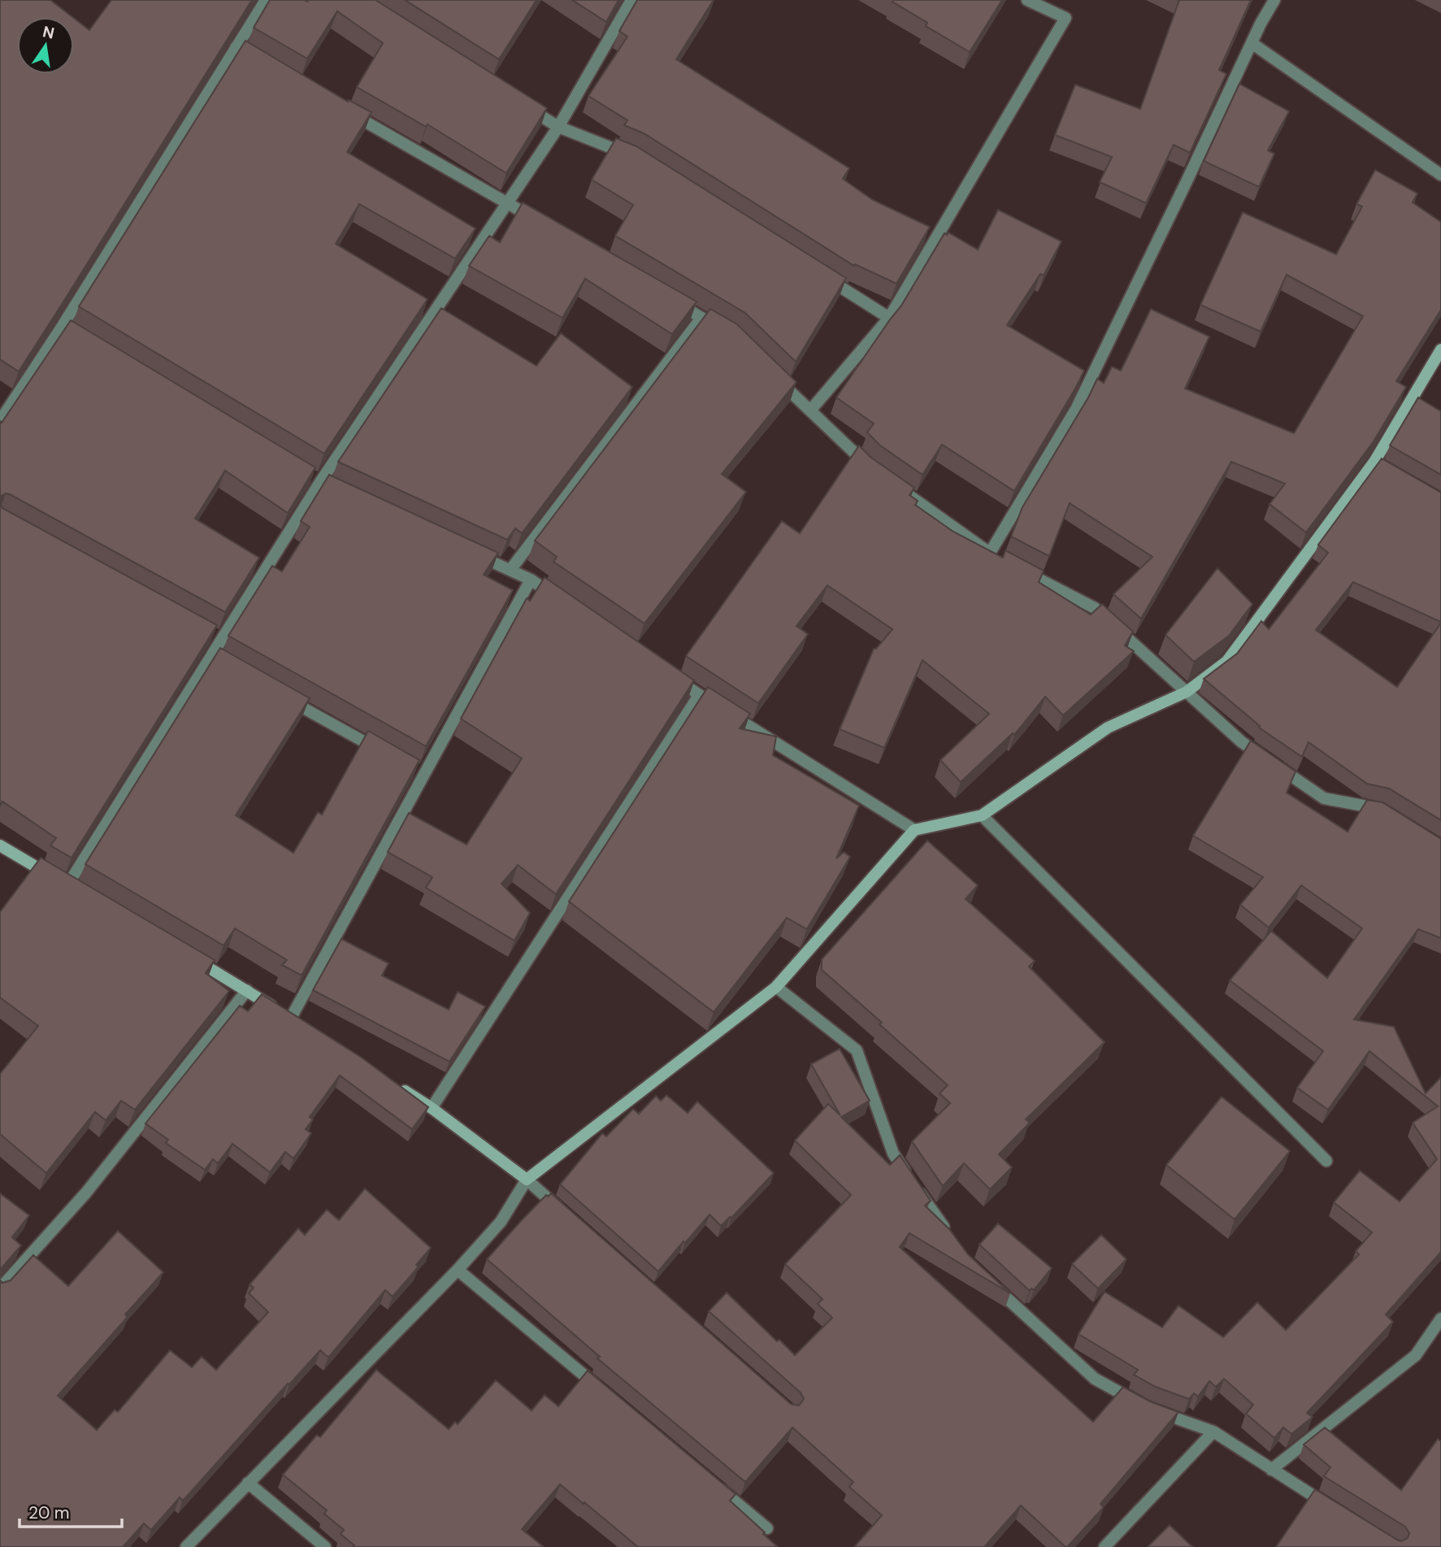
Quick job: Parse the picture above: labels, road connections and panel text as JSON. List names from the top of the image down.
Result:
{
  "scale_bar": "20 m",
  "north": "top"
}
